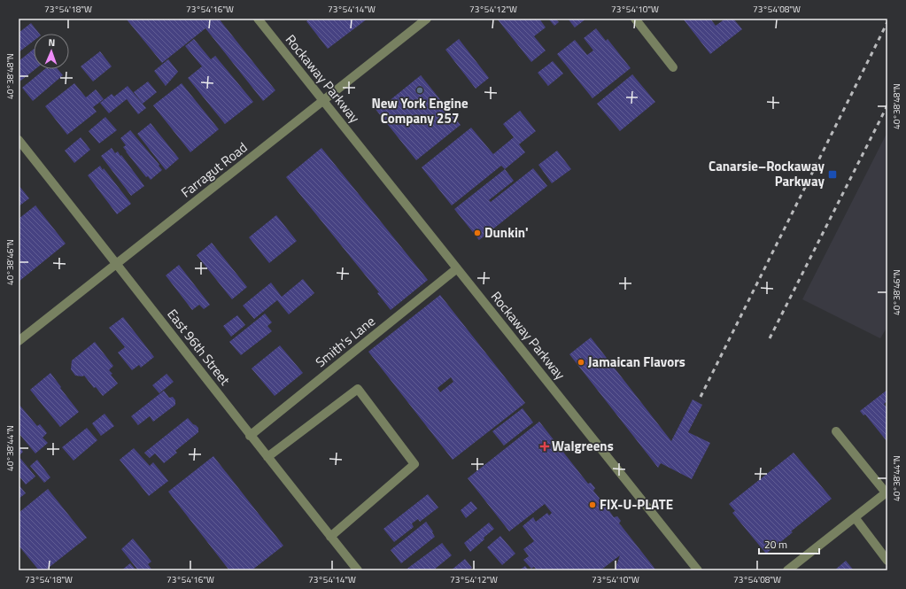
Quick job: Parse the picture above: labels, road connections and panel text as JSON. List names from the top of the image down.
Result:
{
  "streets": {
    "street": [
      "Rockaway Parkway",
      "Farragut Road",
      "Smith's Lane",
      "East 96th Street"
    ]
  },
  "crossings": [
    ["Rockaway Parkway", "Farragut Road"],
    ["Rockaway Parkway", "Smith's Lane"],
    ["Farragut Road", "East 96th Street"],
    ["Smith's Lane", "East 96th Street"]
  ],
  "places": {
    "other": [
      "New York Engine Company 257",
      "Dunkin'",
      "Jamaican Flavors",
      "FIX-U-PLATE"
    ],
    "transit": ["Canarsie–Rockaway Parkway"],
    "health": ["Walgreens"]
  },
  "scale_bar": "20 m",
  "north": "top",
  "coordinates": [
    "73°54'18\"W",
    "73°54'16\"W",
    "73°54'14\"W",
    "73°54'12\"W",
    "73°54'10\"W",
    "73°54'08\"W",
    "40°38'48\"N",
    "40°38'46\"N",
    "40°38'44\"N"
  ]
}
